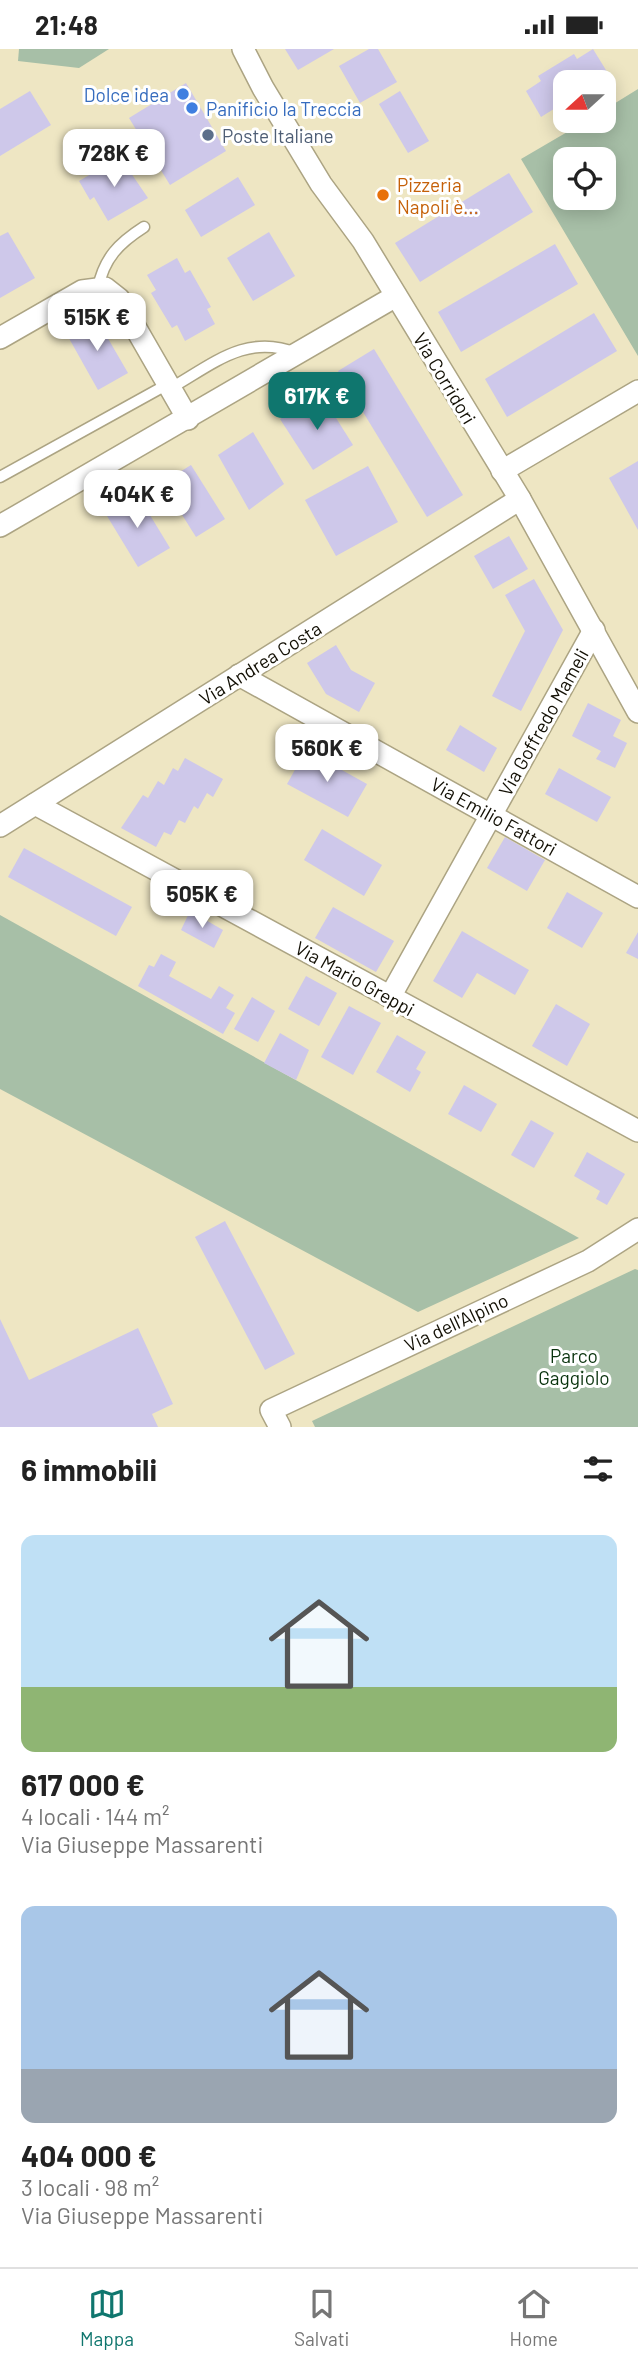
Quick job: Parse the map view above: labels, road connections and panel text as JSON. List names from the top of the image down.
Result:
{
  "streets": {
    "street": [
      "Via Corridori",
      "Via Andrea Costa",
      "Via Goffredo Mameli",
      "Via Emilio Fattori",
      "Via Mario Greppi",
      "Via dell'Alpino"
    ]
  },
  "crossings": [
    ["Via Corridori", "Via Andrea Costa"],
    ["Via Corridori", "Via Goffredo Mameli"],
    ["Via Andrea Costa", "Via Emilio Fattori"],
    ["Via Andrea Costa", "Via Mario Greppi"],
    ["Via Goffredo Mameli", "Via Emilio Fattori"],
    ["Via Goffredo Mameli", "Via Mario Greppi"]
  ],
  "parks": ["Parco Gaggiolo"],
  "places": [
    "Dolce idea",
    "Panificio la Treccia",
    "Poste Italiane",
    "Pizzeria Napoli è..."
  ],
  "north": "left",
  "page": {
    "status": "21:48",
    "price": [
      "728K €",
      "515K €",
      "617K €",
      "404K €",
      "560K €",
      "505K €"
    ],
    "heading": "6 immobili",
    "list": [
      {
        "name": "617 000 €",
        "note": "4 locali · 144 m² · Via Giuseppe Massarenti"
      },
      {
        "name": "404 000 €",
        "note": "3 locali · 98 m² · Via Giuseppe Massarenti"
      }
    ],
    "tabs": ["Mappa", "Salvati", "Home"]
  }
}
